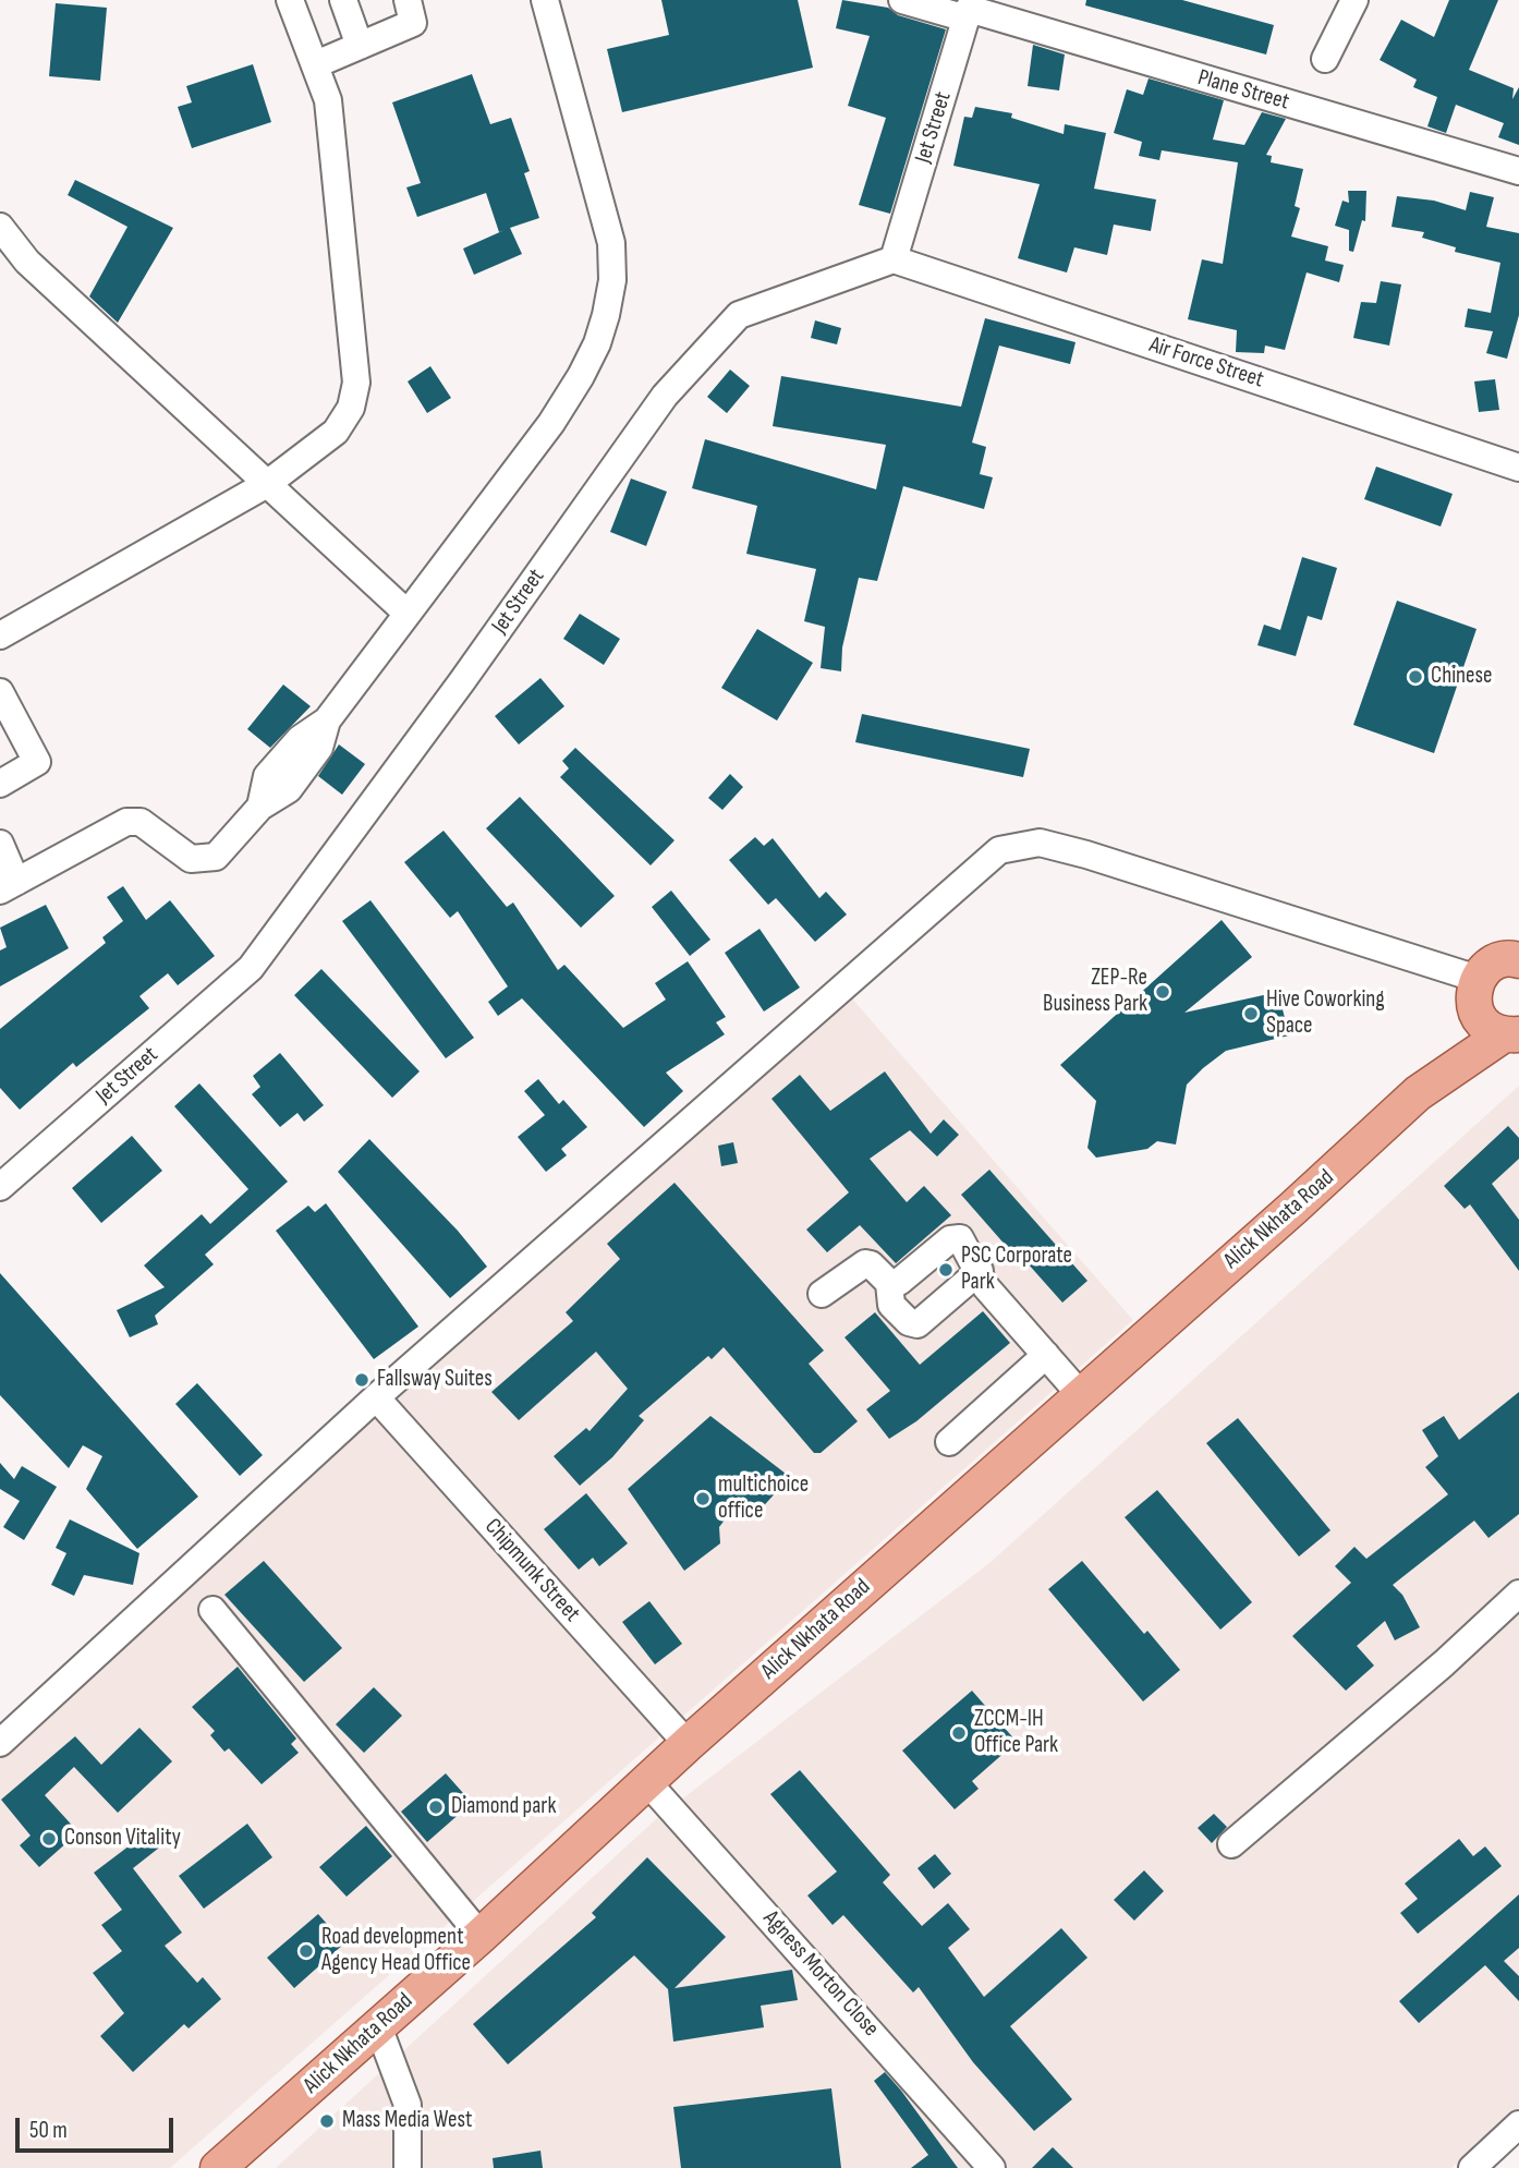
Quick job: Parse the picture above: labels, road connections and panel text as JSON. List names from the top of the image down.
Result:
{
  "streets": {
    "main road": ["Alick Nkhata Road"],
    "street": [
      "Plane Street",
      "Jet Street",
      "Air Force Street",
      "Chipmunk Street",
      "Agness Morton Close"
    ]
  },
  "crossings": [
    ["Plane Street", "Jet Street"],
    ["Jet Street", "Air Force Street"],
    ["Alick Nkhata Road", "Chipmunk Street"],
    ["Alick Nkhata Road", "Agness Morton Close"]
  ],
  "places": [
    "Chinese",
    "ZEP-Re Business Park",
    "Hive Coworking Space",
    "PSC Corporate Park",
    "Fallsway Suites",
    "multichoice office",
    "ZCCM-IH Office Park",
    "Diamond park",
    "Conson Vitality",
    "Road development Agency Head Office",
    "Mass Media West"
  ],
  "scale_bar": "50 m"
}
